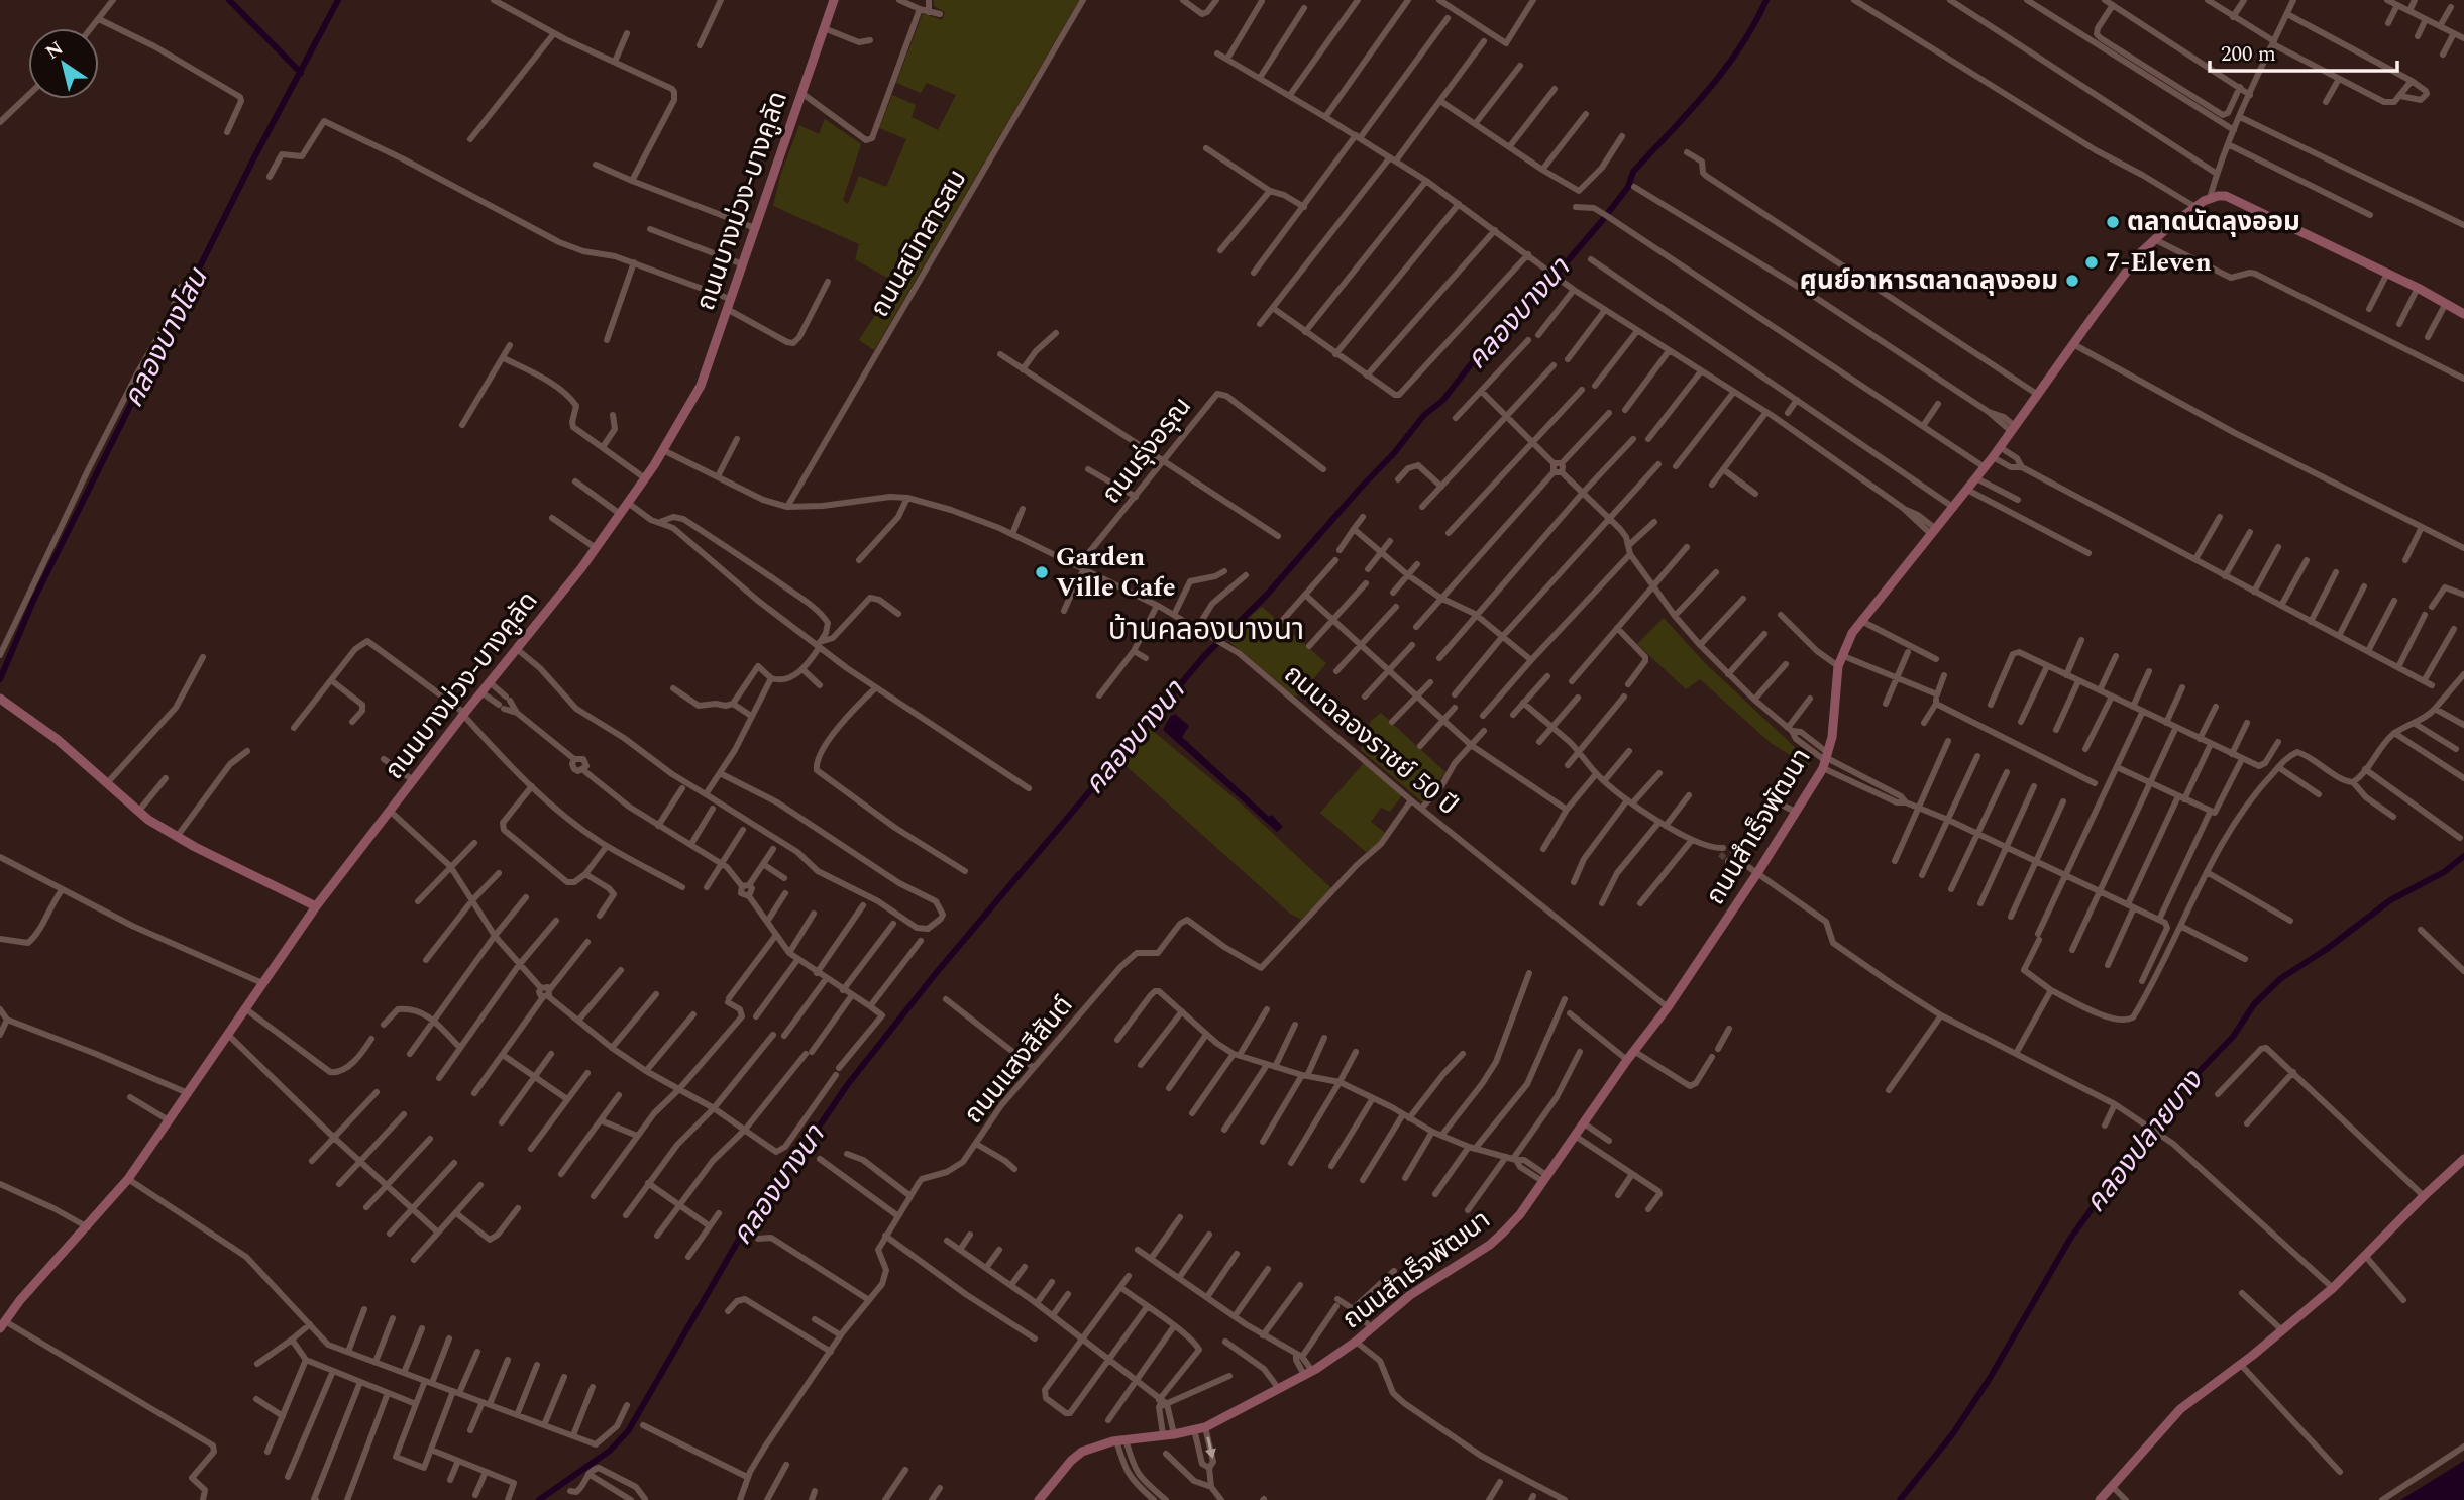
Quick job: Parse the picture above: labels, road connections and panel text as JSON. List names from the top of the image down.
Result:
{
  "streets": {
    "street": [
      "ถนนบางม่วง-บางคูลัด",
      "ถนนสนิทสารสม",
      "ถนนรุ่งอรุณ",
      "ถนนฉลองราชย์ 50 ปี",
      "ถนนสำเร็จพัฒนา",
      "ถนนแสงสีสันต์"
    ]
  },
  "crossings": [
    ["ถนนบางม่วง-บางคูลัด", "ถนนฉลองราชย์ 50 ปี"],
    ["ถนนสนิทสารสม", "ถนนฉลองราชย์ 50 ปี"],
    ["ถนนรุ่งอรุณ", "ถนนฉลองราชย์ 50 ปี"],
    ["ถนนฉลองราชย์ 50 ปี", "ถนนสำเร็จพัฒนา"],
    ["ถนนฉลองราชย์ 50 ปี", "ถนนแสงสีสันต์"]
  ],
  "districts": ["บ้านคลองบางนา"],
  "water": ["คลองบางนา", "คลองบางโสน", "คลองปลายบาง"],
  "places": [
    "ตลาดนัดลุงออม",
    "7-Eleven",
    "ศูนย์อาหารตลาดลุงออม",
    "Garden Ville Cafe"
  ],
  "scale_bar": "200 m",
  "north": "top left"
}
